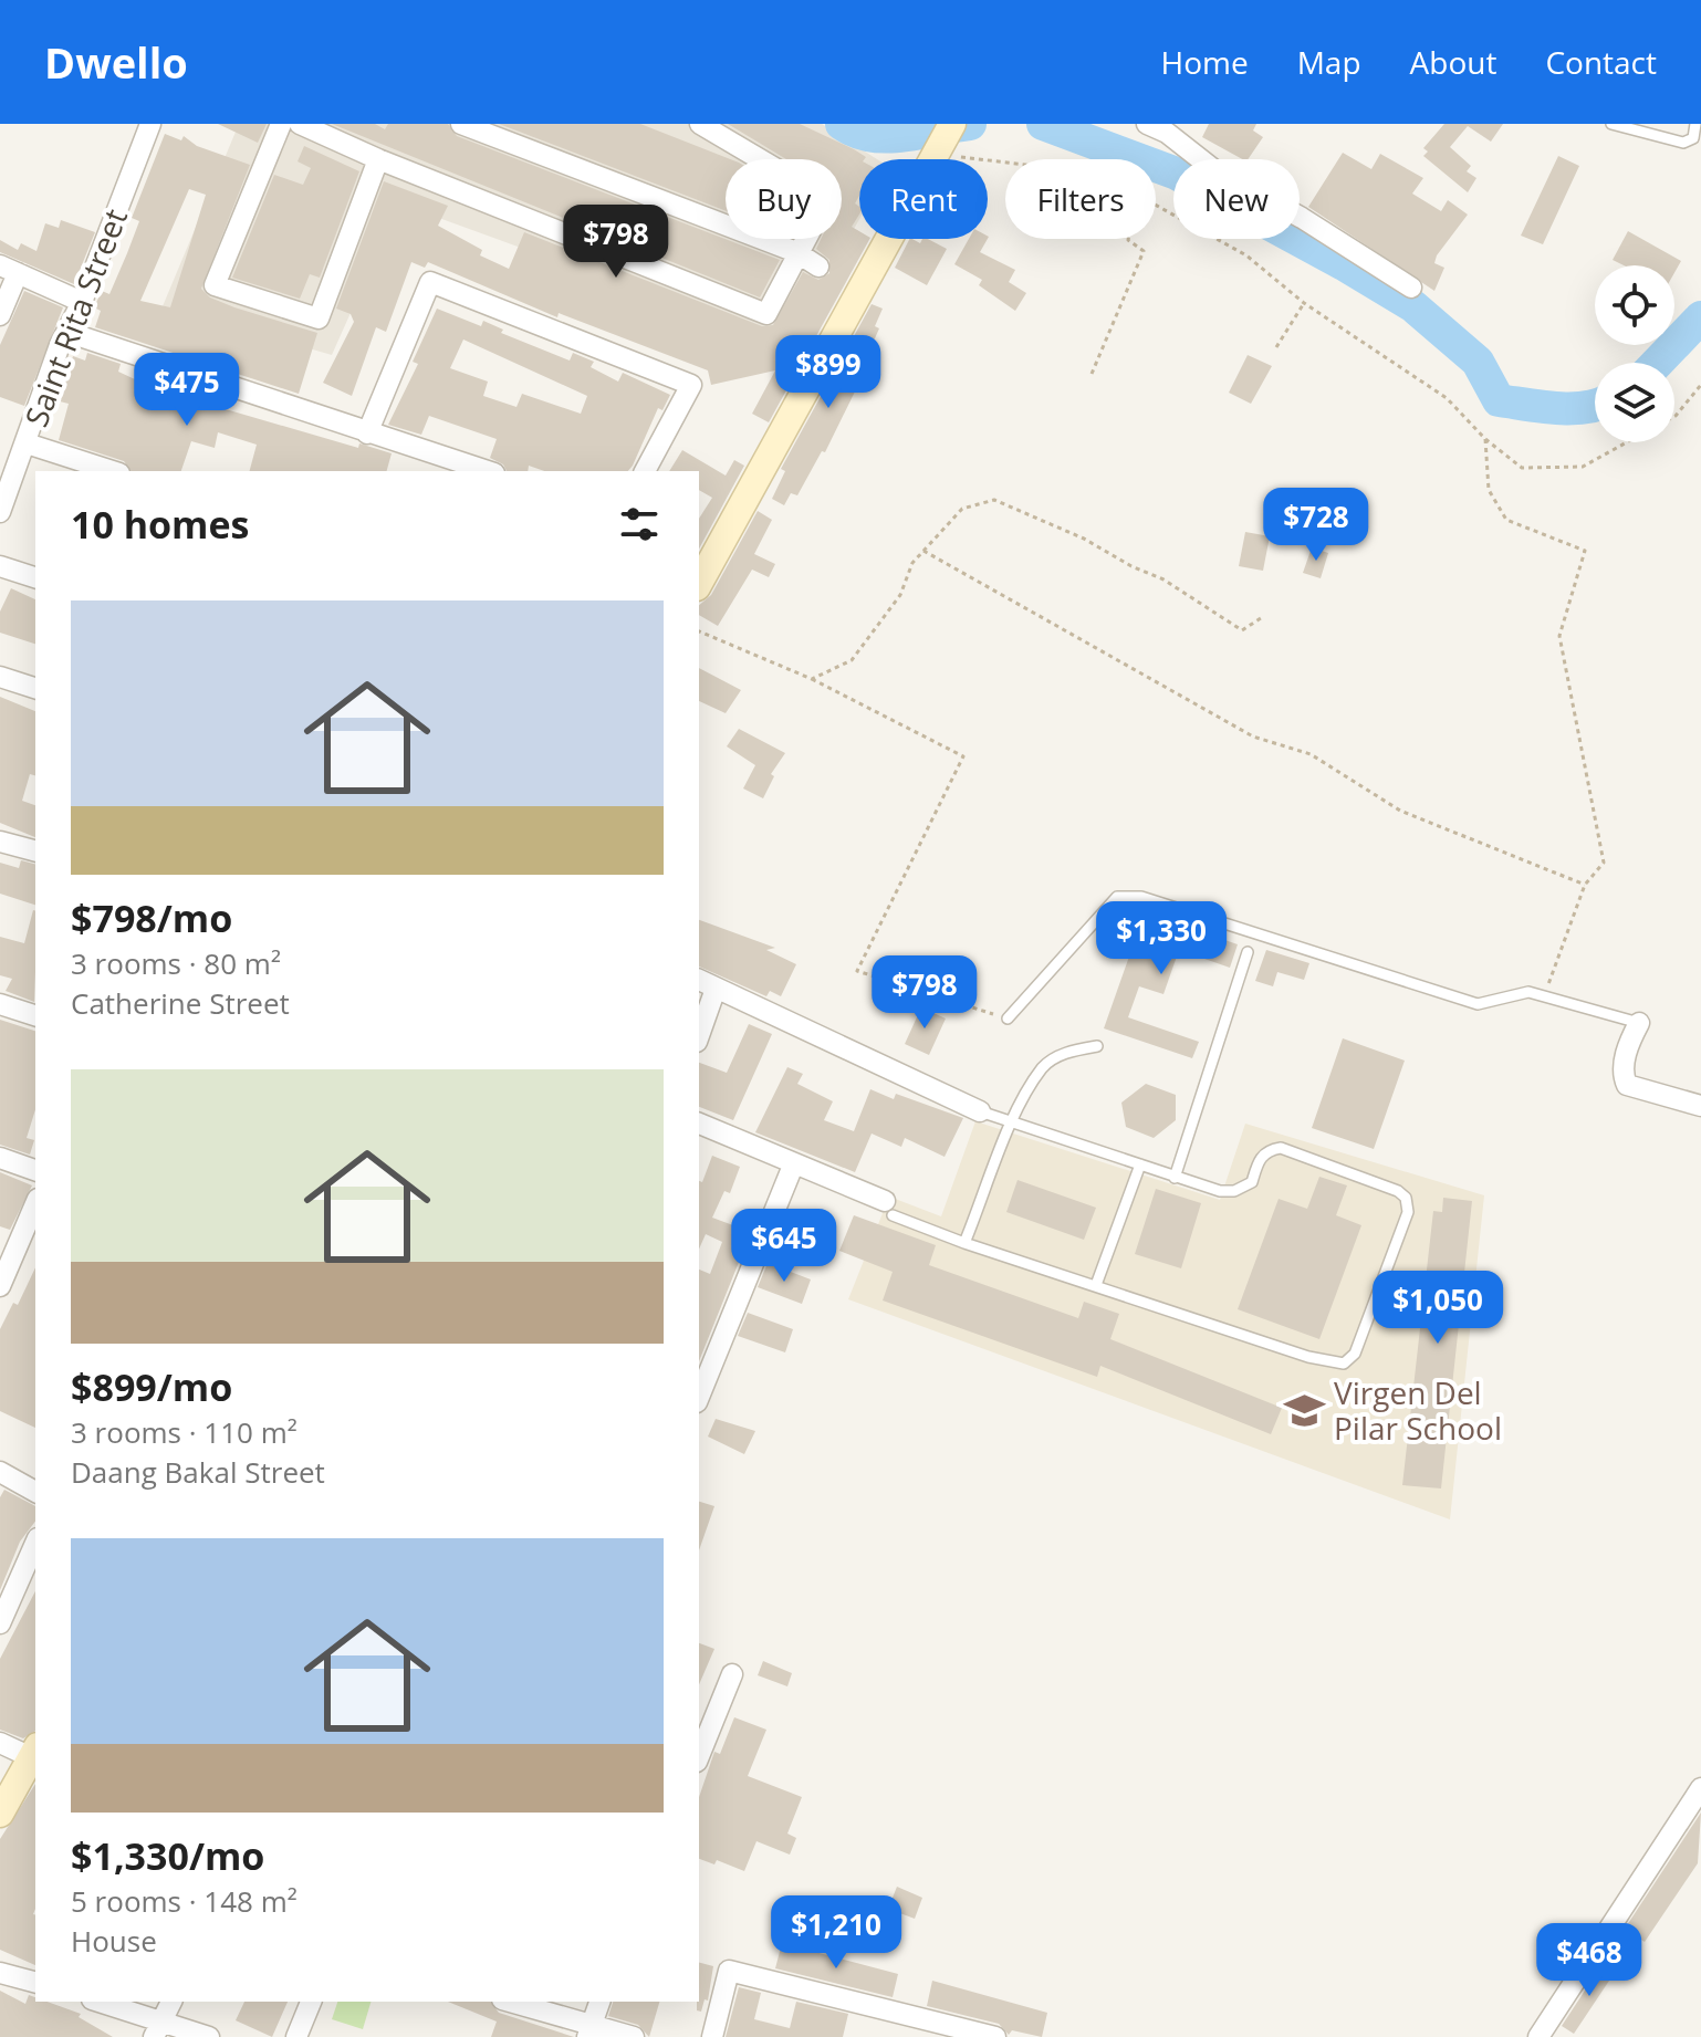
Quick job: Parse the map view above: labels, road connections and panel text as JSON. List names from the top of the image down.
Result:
{
  "streets": {
    "street": ["Saint Rita Street"]
  },
  "places": {
    "school or university": ["Virgen Del Pilar School"]
  },
  "page": {
    "header": "Dwello",
    "nav": [
      "Home",
      "Map",
      "About",
      "Contact"
    ],
    "chip": [
      "Buy",
      "Rent",
      "Filters",
      "New"
    ],
    "price": [
      "$798",
      "$899",
      "$475",
      "$728",
      "$1,330",
      "$798",
      "$645",
      "$1,050",
      "$1,210",
      "$468"
    ],
    "heading": "10 homes",
    "list": [
      {
        "name": "$798/mo",
        "note": "3 rooms · 80 m² · Catherine Street"
      },
      {
        "name": "$899/mo",
        "note": "3 rooms · 110 m² · Daang Bakal Street"
      },
      {
        "name": "$1,330/mo",
        "note": "5 rooms · 148 m² · House"
      }
    ]
  }
}
